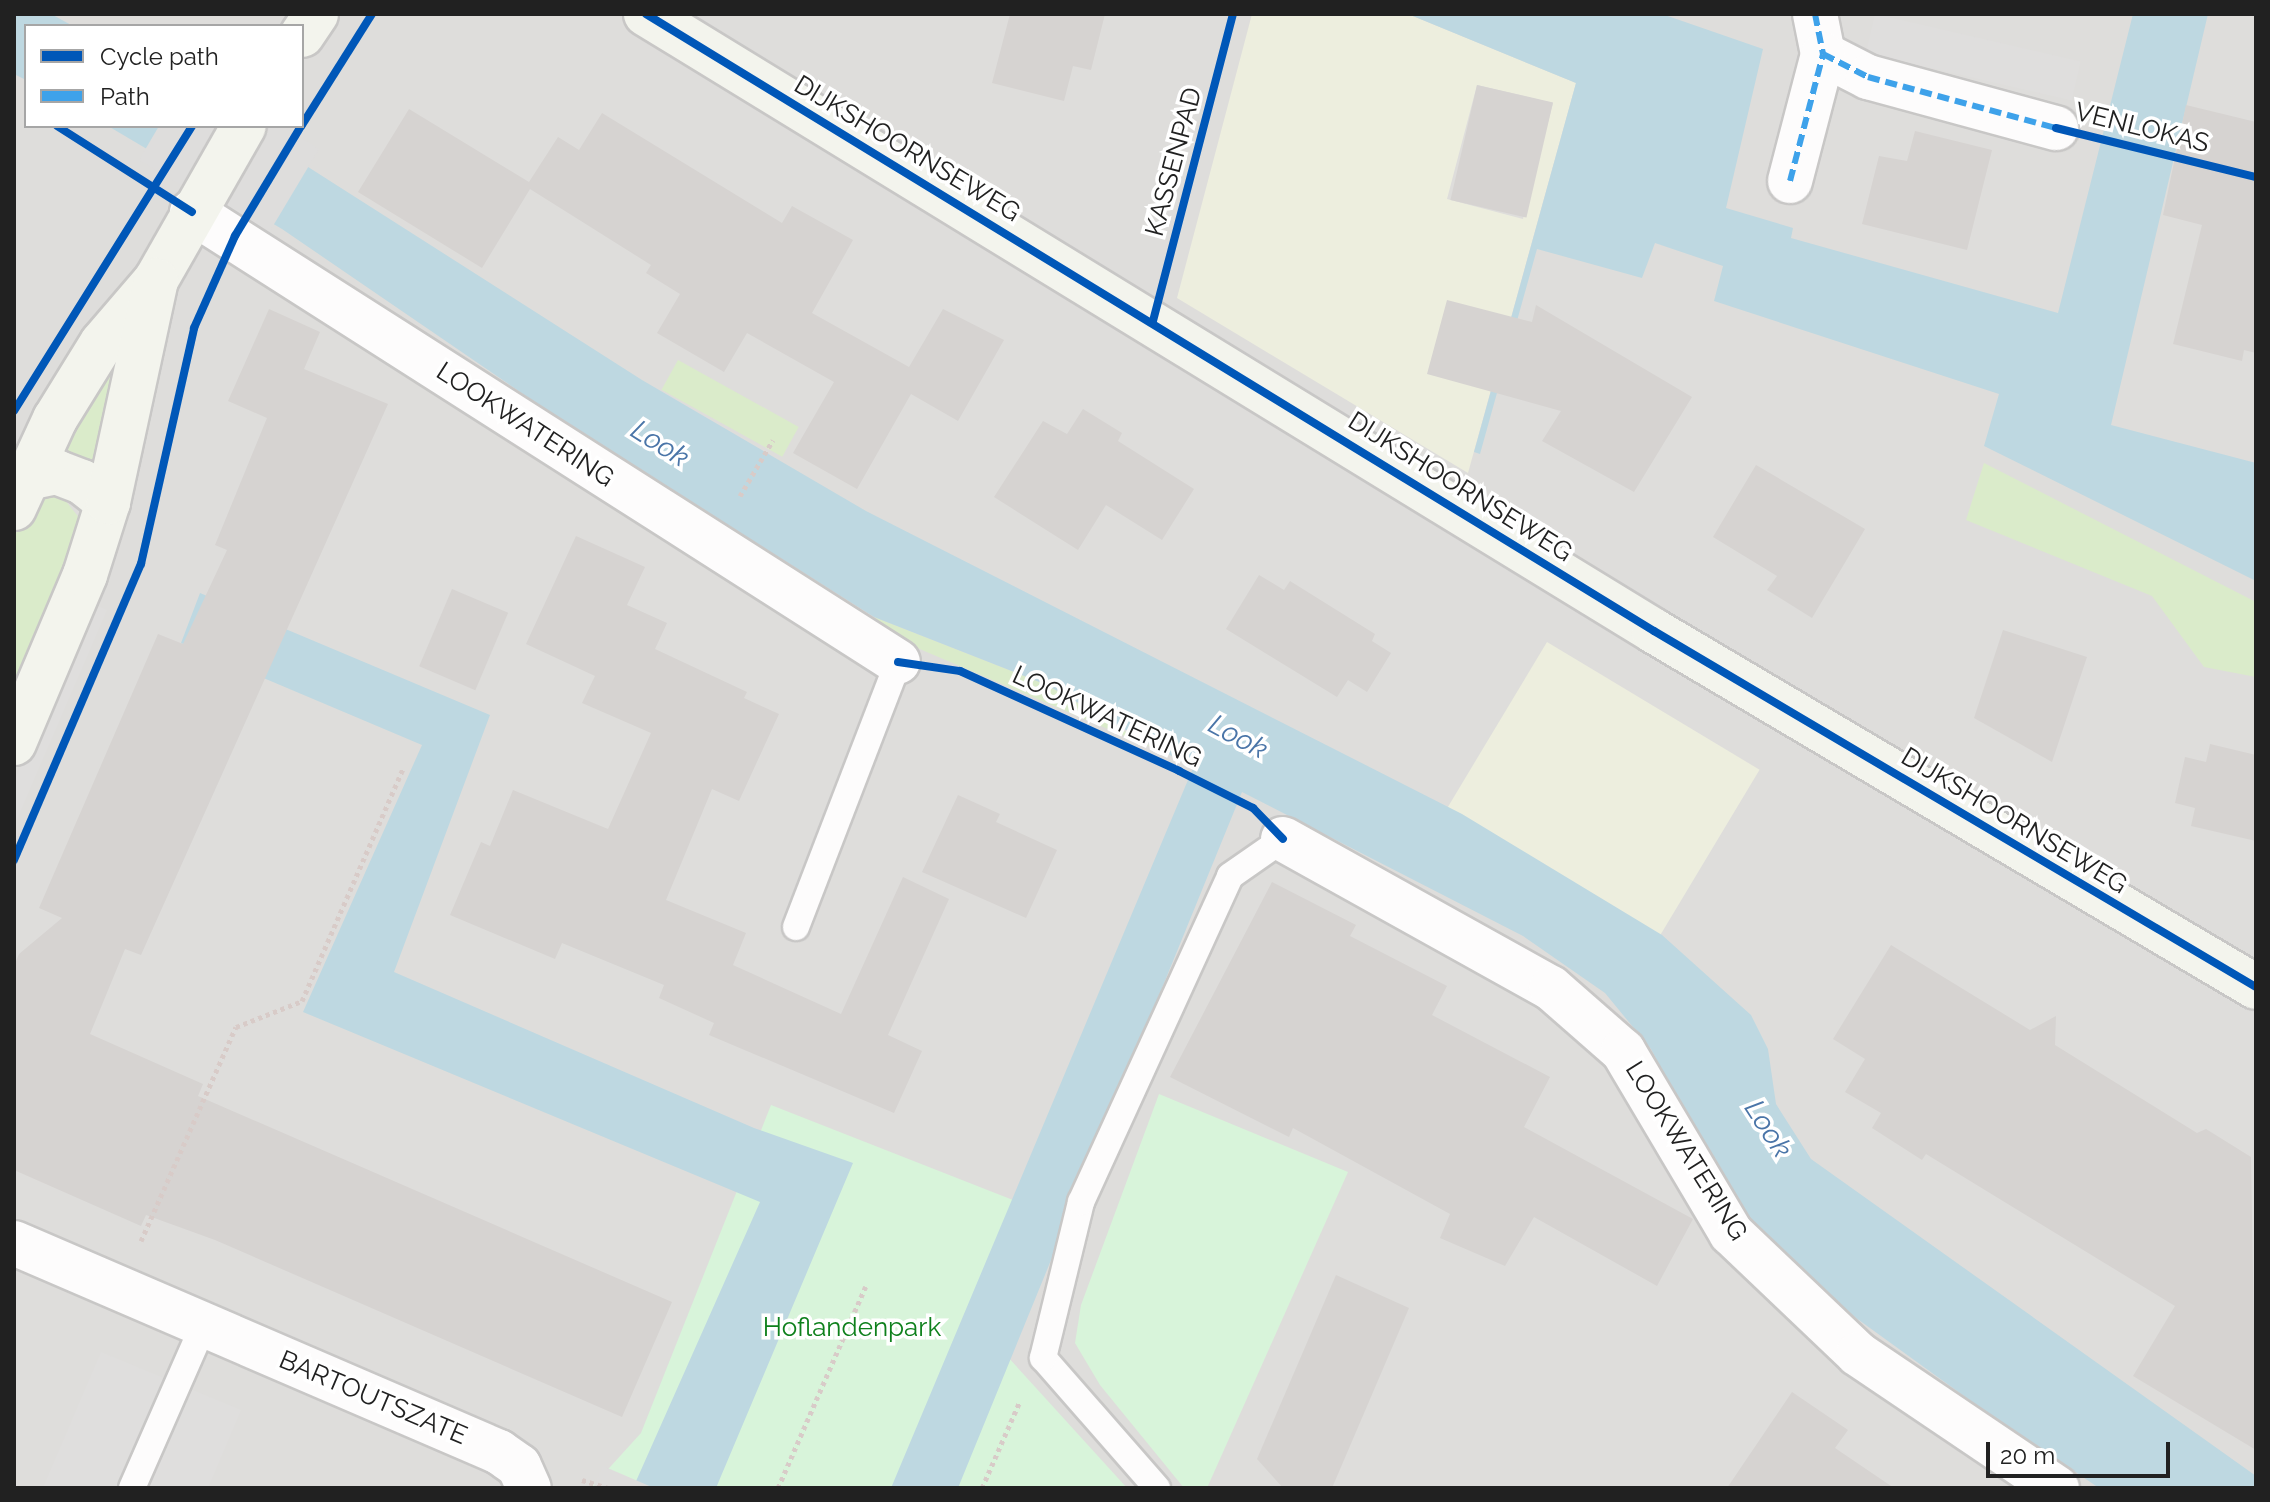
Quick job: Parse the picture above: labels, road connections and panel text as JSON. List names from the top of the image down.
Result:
{
  "streets": {
    "street": [
      "VENLOKAS",
      "DIJKSHOORNSEWEG",
      "LOOKWATERING",
      "BARTOUTSZATE"
    ],
    "cycle path": ["KASSENPAD"]
  },
  "water": ["Look"],
  "parks": ["Hoflandenpark"],
  "legend": ["Cycle path", "Path"],
  "scale_bar": "20 m"
}
